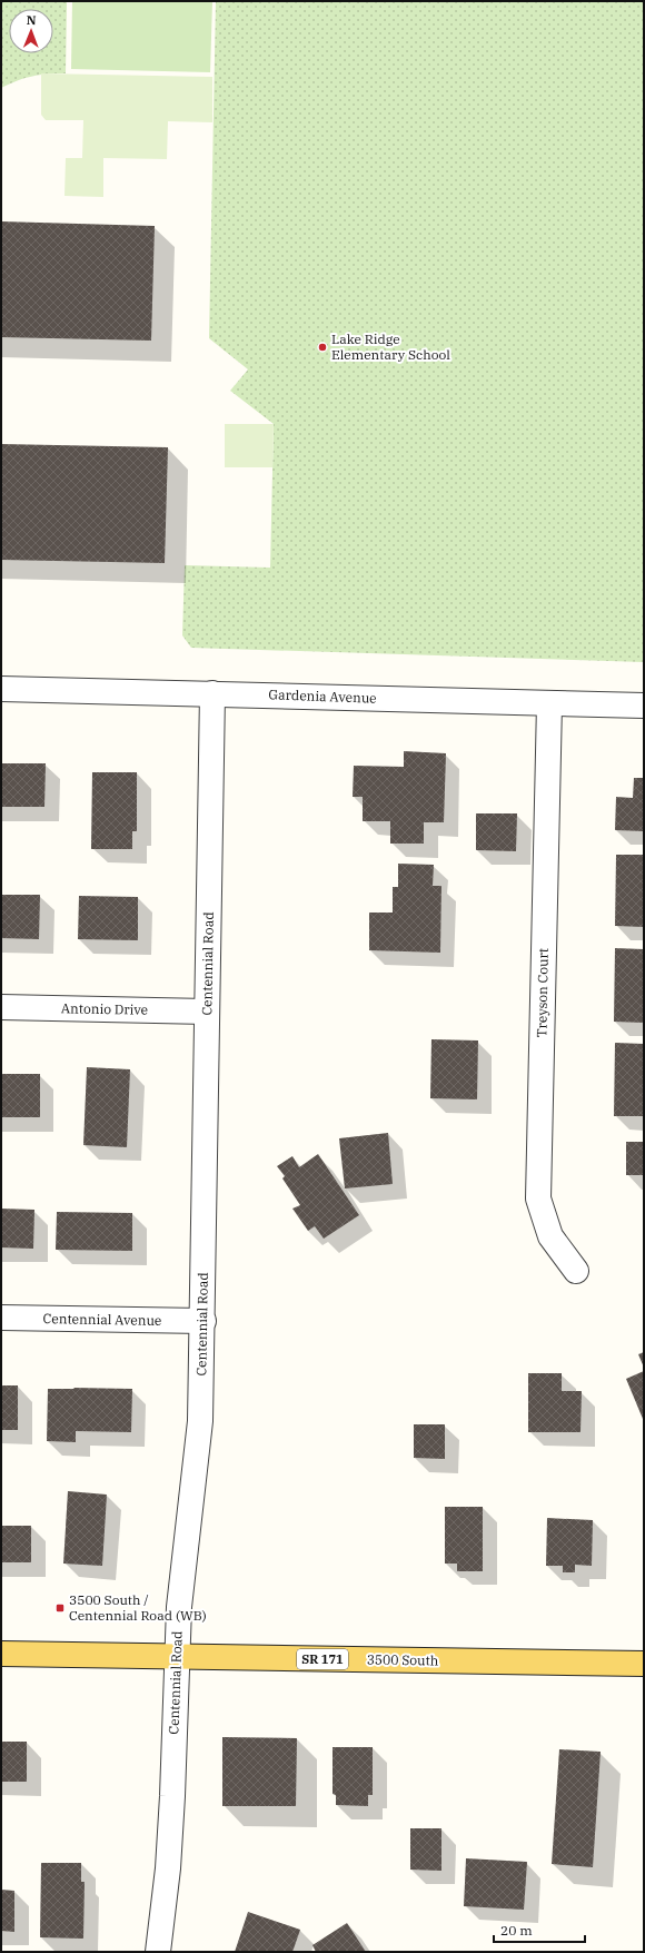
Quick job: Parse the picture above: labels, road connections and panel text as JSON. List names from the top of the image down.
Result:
{
  "streets": {
    "main road": ["SR 171", "3500 South"],
    "street": [
      "Gardenia Avenue",
      "Centennial Road",
      "Treyson Court",
      "Antonio Drive",
      "Centennial Avenue"
    ]
  },
  "crossings": [
    ["Gardenia Avenue", "Centennial Road"],
    ["Gardenia Avenue", "Treyson Court"],
    ["Centennial Road", "Antonio Drive"],
    ["Centennial Road", "Centennial Avenue"],
    ["Centennial Road", "3500 South"]
  ],
  "places": {
    "other": ["Lake Ridge Elementary School"],
    "transit": ["3500 South / Centennial Road (WB)"]
  },
  "scale_bar": "20 m",
  "north": "top"
}
